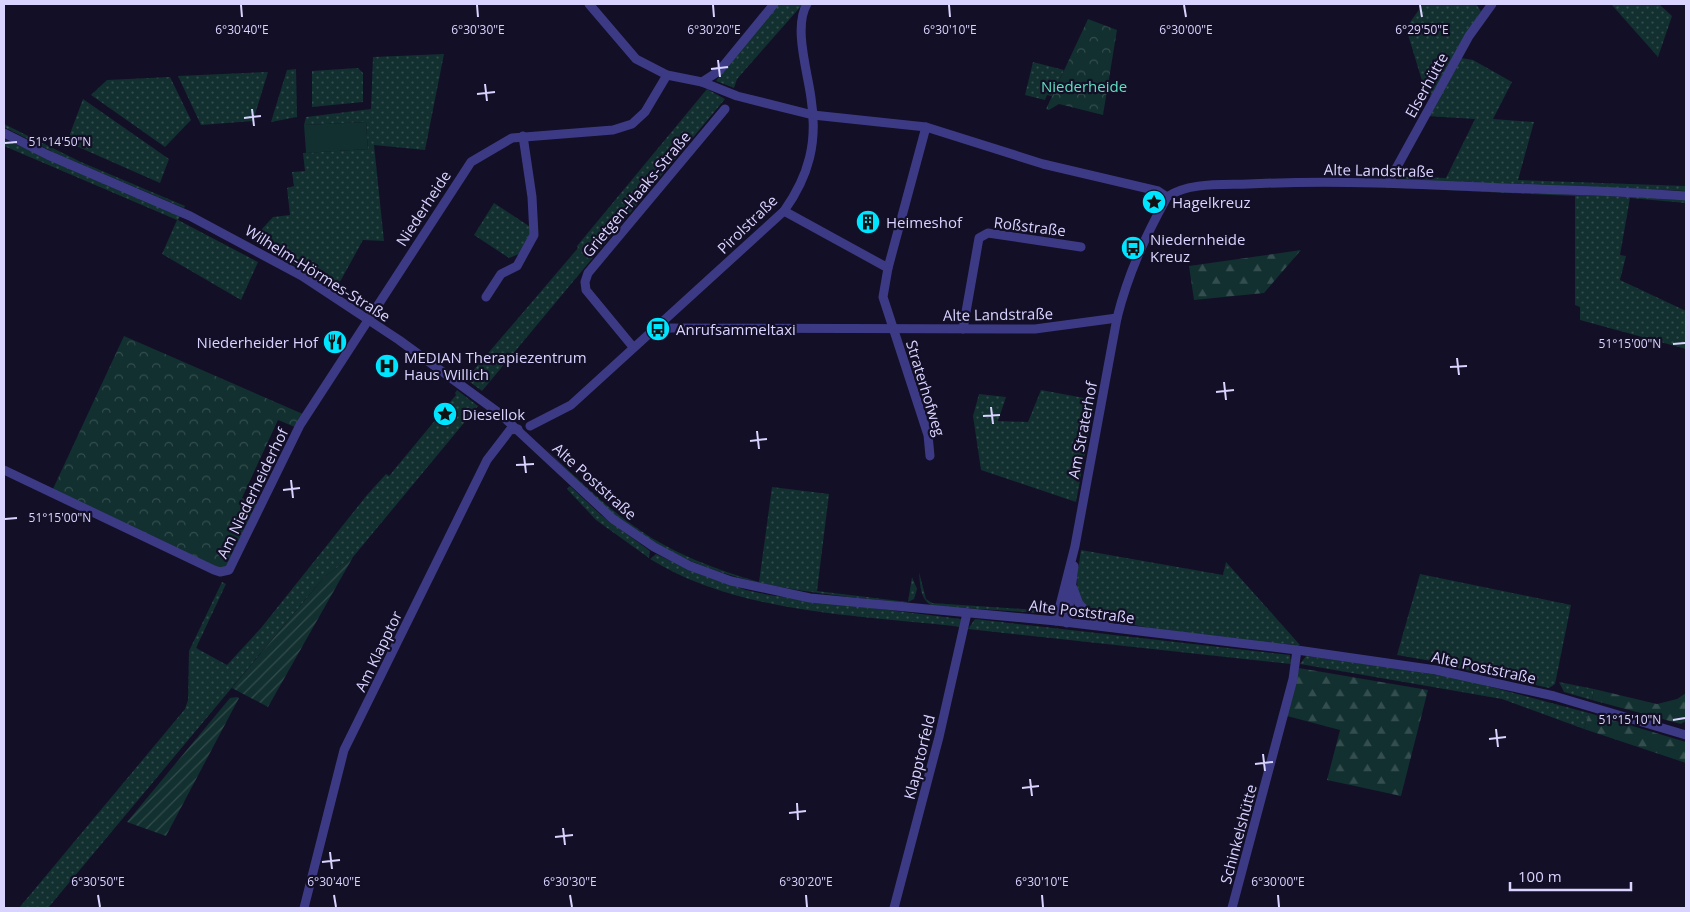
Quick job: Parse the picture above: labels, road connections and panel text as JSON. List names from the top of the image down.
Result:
{
  "streets": {
    "street": [
      "Elserhütte",
      "Alte Landstraße",
      "Grietgen-Haaks-Straße",
      "Niederheide",
      "Pirolstraße",
      "Roßstraße",
      "Wilhelm-Hörmes-Straße",
      "Straterhofweg",
      "Am Straterhof",
      "Alte Poststraße",
      "Am Niederheiderhof",
      "Am Klapptor",
      "Klapptorfeld",
      "Schinkelshütte"
    ]
  },
  "crossings": [
    ["Elserhütte", "Alte Landstraße"],
    ["Alte Landstraße", "Pirolstraße"],
    ["Alte Landstraße", "Roßstraße"],
    ["Alte Landstraße", "Straterhofweg"],
    ["Alte Landstraße", "Am Straterhof"],
    ["Niederheide", "Wilhelm-Hörmes-Straße"],
    ["Niederheide", "Am Niederheiderhof"],
    ["Wilhelm-Hörmes-Straße", "Alte Poststraße"],
    ["Wilhelm-Hörmes-Straße", "Am Niederheiderhof"],
    ["Wilhelm-Hörmes-Straße", "Am Klapptor"],
    ["Am Straterhof", "Alte Poststraße"],
    ["Alte Poststraße", "Am Klapptor"],
    ["Alte Poststraße", "Klapptorfeld"],
    ["Alte Poststraße", "Schinkelshütte"]
  ],
  "parks": ["Niederheide"],
  "places": {
    "place": ["Hagelkreuz", "Diesellok"],
    "building": ["Heimeshof"],
    "bus stop": ["Niedernheide Kreuz", "Anrufsammeltaxi"],
    "restaurant": ["Niederheider Hof"],
    "hospital": ["MEDIAN Therapiezentrum Haus Willich"]
  },
  "scale_bar": "100 m",
  "coordinates": [
    "6°30'40\"E",
    "6°30'30\"E",
    "6°30'20\"E",
    "6°30'10\"E",
    "6°30'00\"E",
    "6°29'50\"E",
    "51°14'50\"N",
    "51°15'00\"N",
    "51°15'10\"N",
    "6°30'50\"E"
  ]
}
